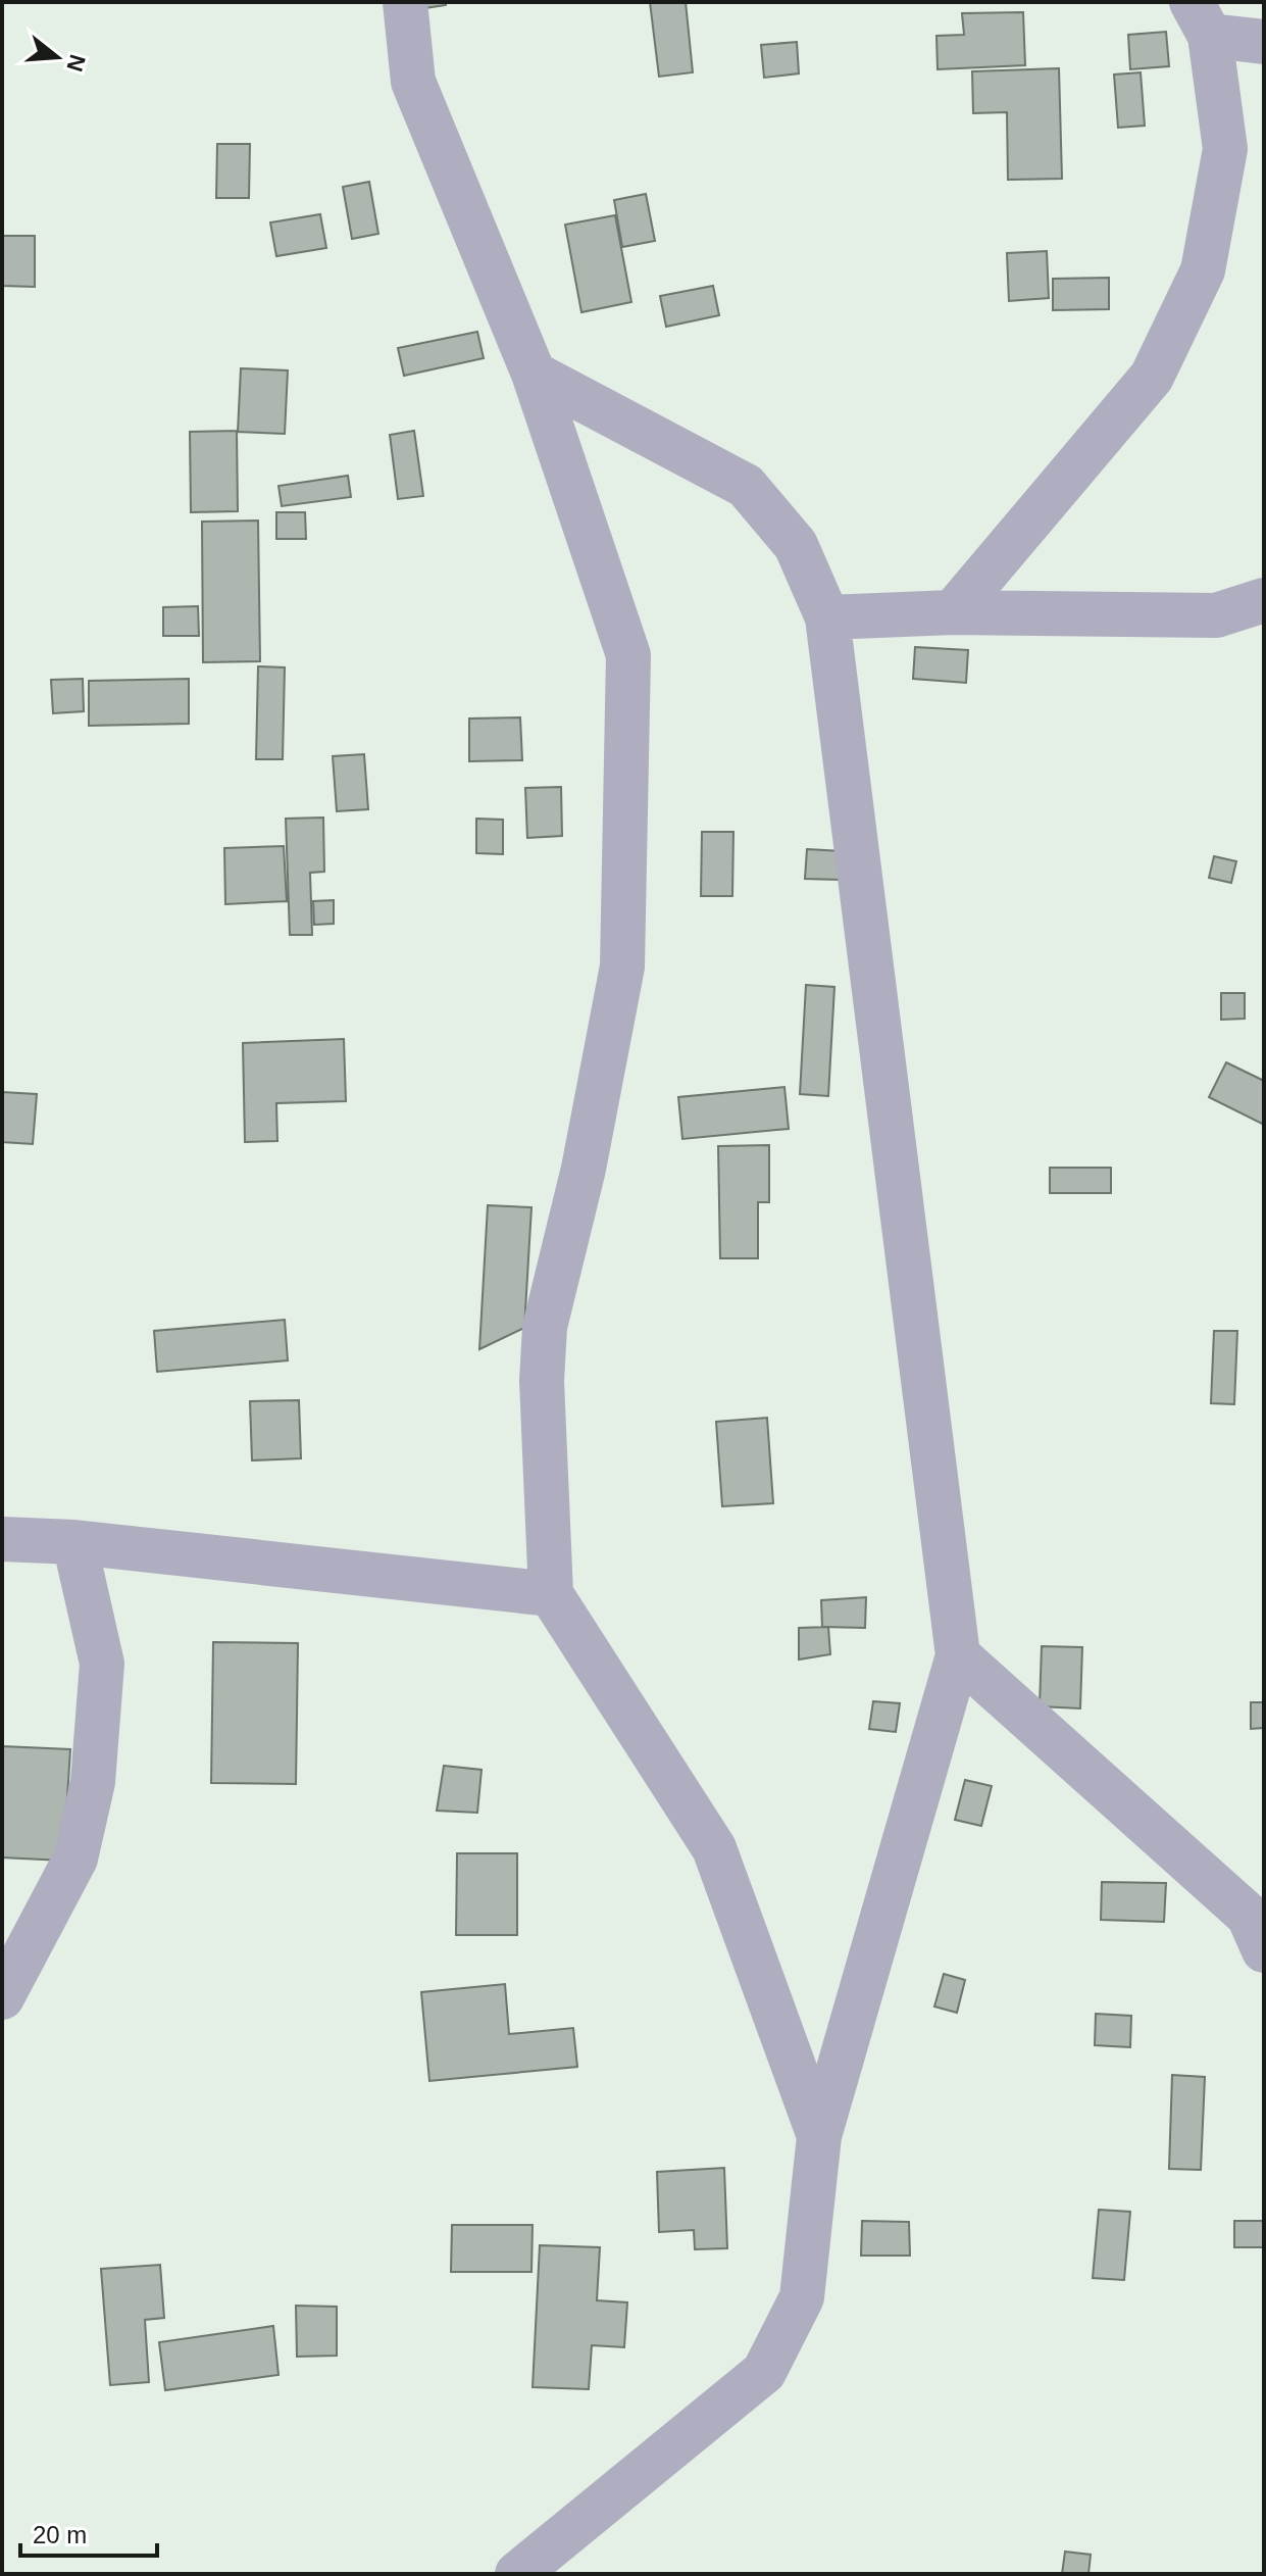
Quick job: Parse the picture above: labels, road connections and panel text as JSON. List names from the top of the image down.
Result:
{
  "scale_bar": "20 m",
  "north": "right"
}
